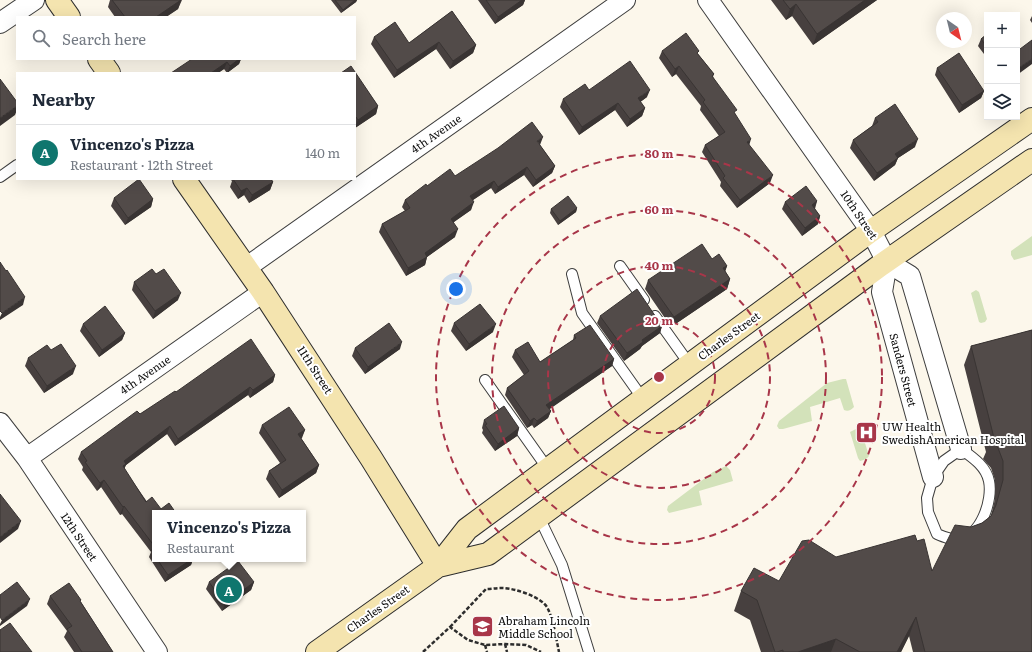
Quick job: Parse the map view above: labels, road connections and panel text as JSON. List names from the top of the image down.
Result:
{
  "streets": {
    "main road": ["Charles Street", "11th Street"],
    "street": [
      "4th Avenue",
      "10th Street",
      "Sanders Street",
      "12th Street"
    ]
  },
  "crossings": [
    ["4th Avenue", "11th Street"],
    ["4th Avenue", "12th Street"],
    ["10th Street", "Charles Street"],
    ["10th Street", "Sanders Street"],
    ["Charles Street", "11th Street"],
    ["Charles Street", "Sanders Street"]
  ],
  "places": {
    "hospital": ["UW Health SwedishAmerican Hospital"],
    "school or university": ["Abraham Lincoln Middle School"]
  },
  "north": "bottom right",
  "page": {
    "map_buttons": ["+", "−"],
    "search": "Search here",
    "heading": "Nearby",
    "list": [
      {
        "mark": "A",
        "name": "Vincenzo's Pizza",
        "note": "Restaurant · 12th Street",
        "value": "140 m"
      }
    ],
    "popup": ["Vincenzo's Pizza", "Restaurant"],
    "pins": "A"
  },
  "rings": [
    "80 m",
    "60 m",
    "40 m",
    "20 m"
  ]
}
